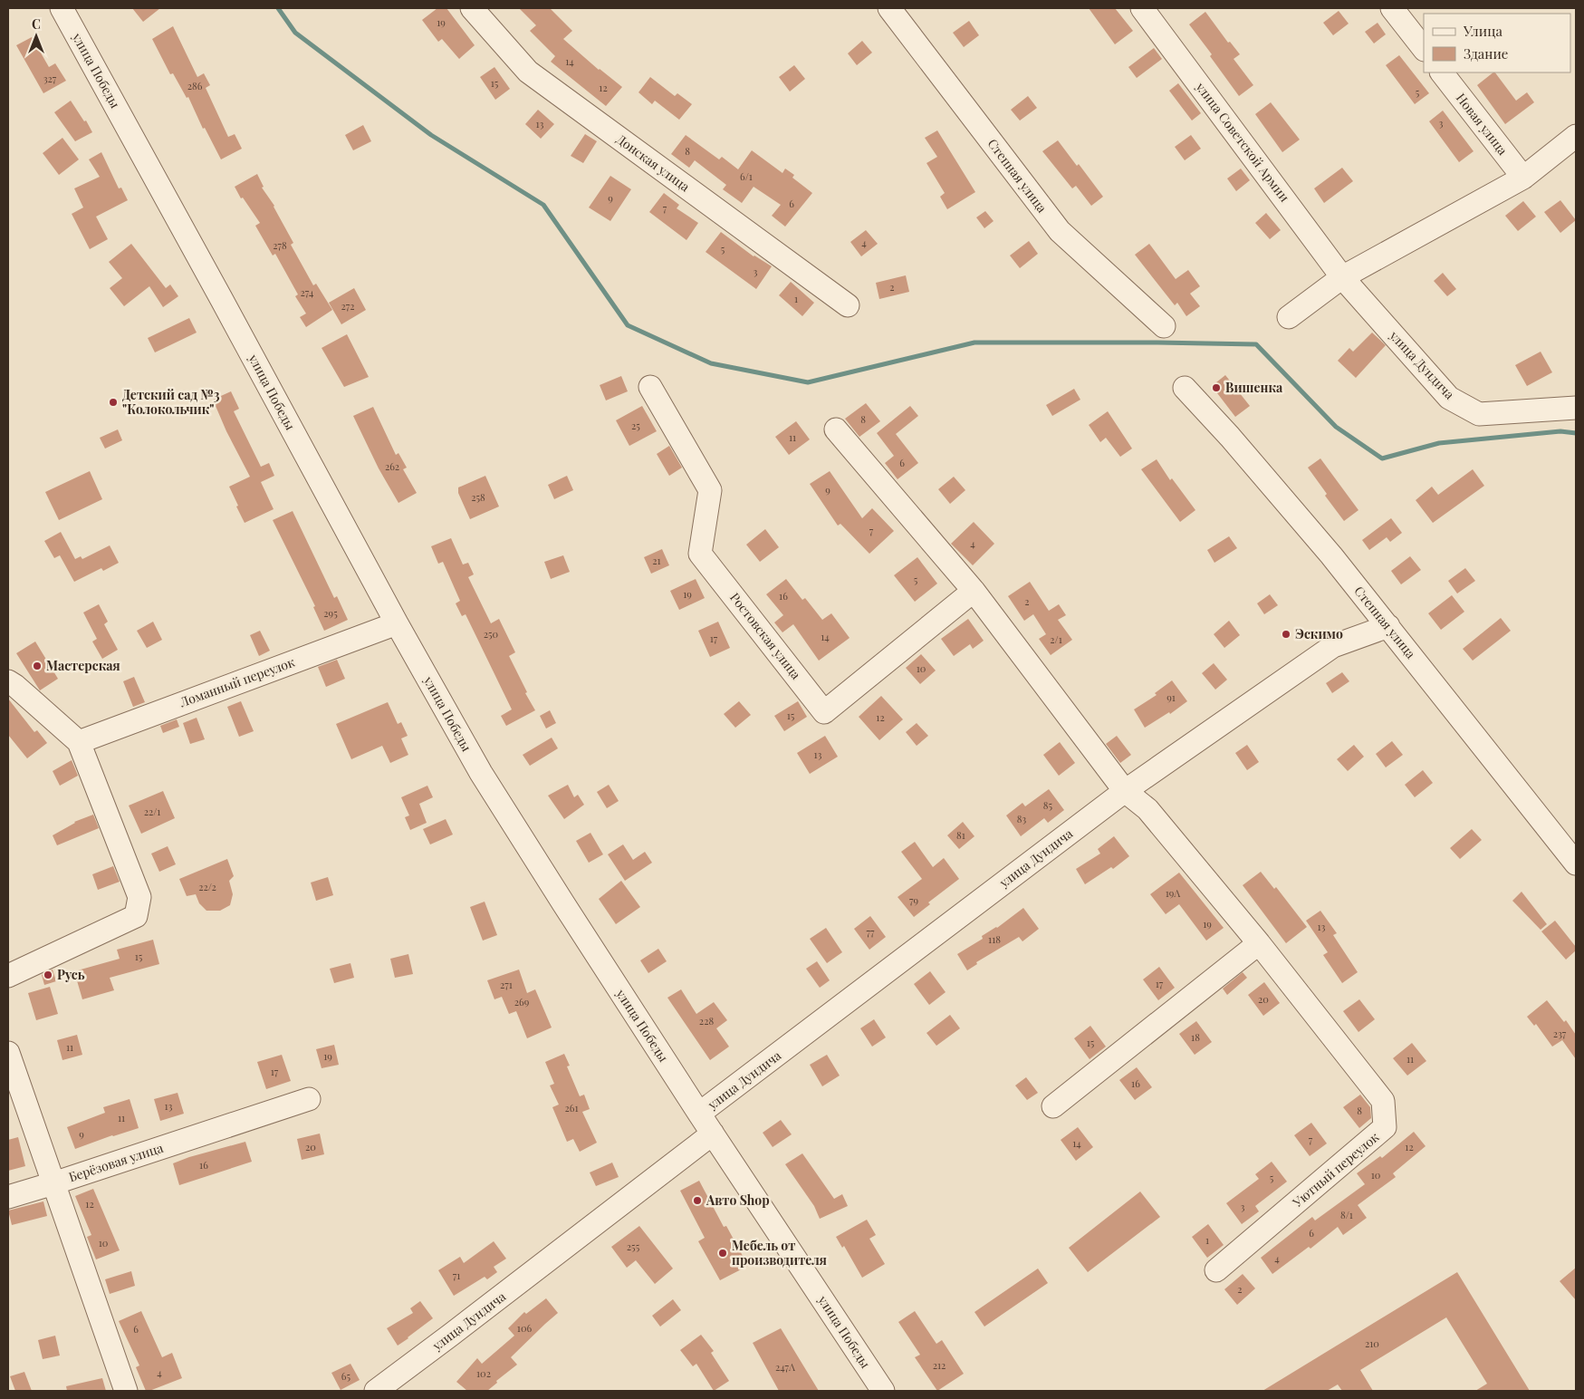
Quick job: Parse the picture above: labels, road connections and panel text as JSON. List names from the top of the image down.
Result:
{
  "streets": {
    "street": [
      "улица Победы",
      "Новая улица",
      "улица Советской Армии",
      "Донская улица",
      "Степная улица",
      "улица Дундича",
      "Ростовская улица",
      "Ломанный переулок",
      "Берёзовая улица",
      "Уютный переулок"
    ]
  },
  "crossings": [
    ["улица Победы", "улица Дундича"],
    ["улица Победы", "Ломанный переулок"],
    ["улица Советской Армии", "улица Дундича"],
    ["Степная улица", "улица Дундича"],
    ["улица Дундича", "Уютный переулок"]
  ],
  "places": [
    "Вишенка",
    "Детский сад №3 \"Колокольчик\"",
    "Эскимо",
    "Мастерская",
    "Русь",
    "Авто Shop",
    "Мебель от производителя"
  ],
  "house_numbers": [
    "19",
    "14",
    "327",
    "15",
    "286",
    "12",
    "5",
    "3",
    "13",
    "8",
    "6/1",
    "9",
    "6",
    "7",
    "4",
    "278",
    "5",
    "3",
    "2",
    "274",
    "1",
    "272",
    "8",
    "25",
    "11",
    "6",
    "262",
    "9",
    "258",
    "7",
    "4",
    "21",
    "5",
    "19",
    "16",
    "2",
    "295",
    "250",
    "14",
    "17",
    "2/1",
    "10",
    "91",
    "15",
    "12",
    "13",
    "85",
    "22/1",
    "83",
    "81",
    "22/2",
    "19А",
    "79",
    "19",
    "13",
    "77",
    "118",
    "15",
    "17",
    "271",
    "20",
    "269",
    "228",
    "237",
    "18",
    "15",
    "11",
    "19",
    "11",
    "17",
    "16",
    "13",
    "261",
    "8",
    "11",
    "9",
    "7",
    "14",
    "20",
    "12",
    "16",
    "10",
    "5",
    "12",
    "3",
    "8/1",
    "6",
    "1",
    "10",
    "255",
    "4",
    "71",
    "2",
    "106",
    "6",
    "210",
    "212",
    "247А",
    "4",
    "102",
    "65"
  ],
  "legend": ["Улица", "Здание"],
  "north": "top"
}
